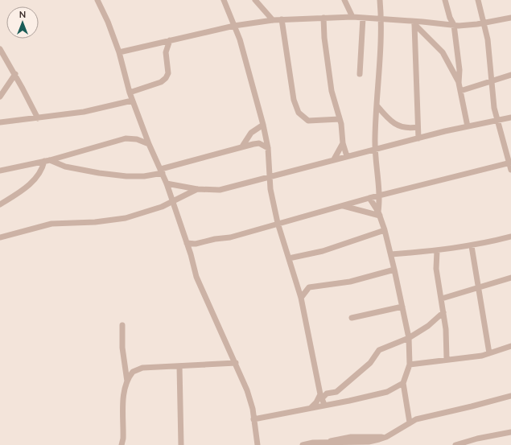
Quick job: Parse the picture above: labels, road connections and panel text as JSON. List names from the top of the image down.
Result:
{
  "north": "top"
}
